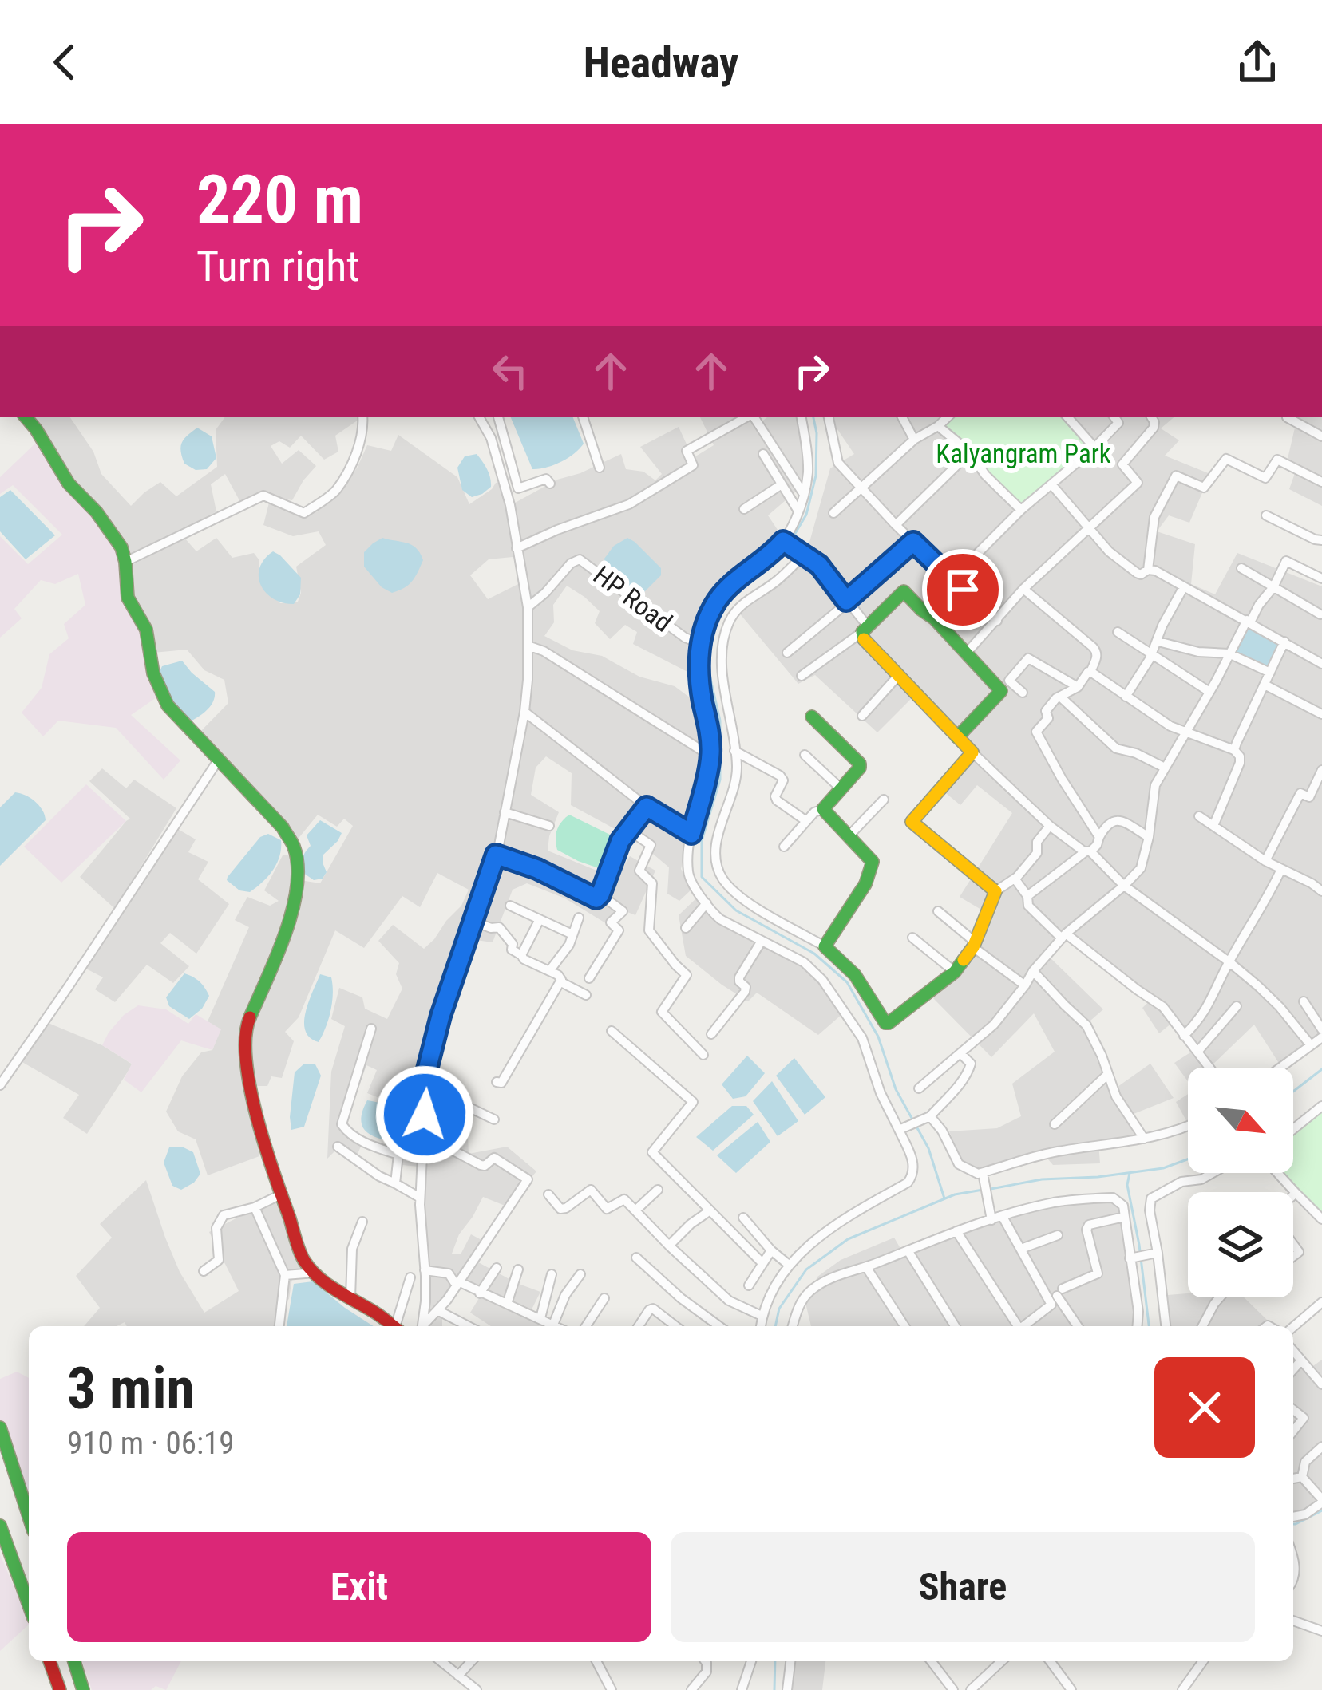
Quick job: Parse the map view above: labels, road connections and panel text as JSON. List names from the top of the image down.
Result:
{
  "streets": {
    "street": ["HP Road"]
  },
  "parks": ["Kalyangram Park"],
  "north": "bottom right",
  "page": {
    "header": "Headway",
    "turn": ["220 m", "Turn right"],
    "heading": ["3 min", "910 m · 06:19"],
    "buttons": ["Exit", "Share"]
  }
}
